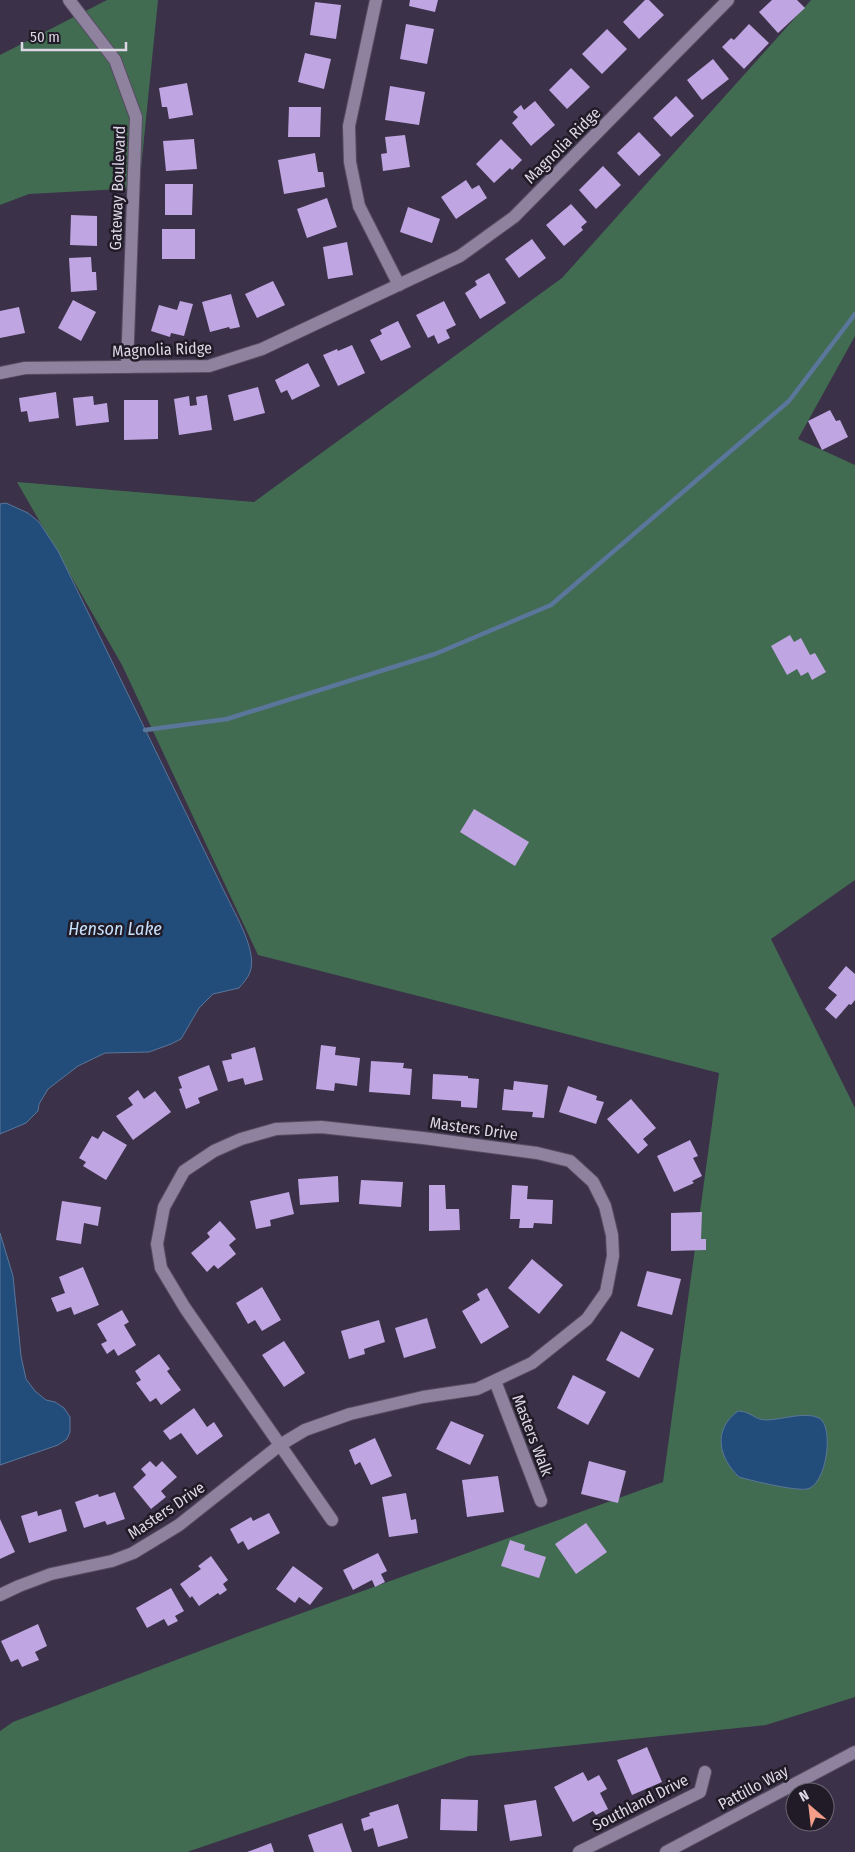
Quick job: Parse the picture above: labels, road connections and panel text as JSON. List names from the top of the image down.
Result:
{
  "streets": {
    "street": [
      "Magnolia Ridge",
      "Gateway Boulevard",
      "Masters Drive",
      "Masters Walk",
      "Pattillo Way",
      "Southland Drive"
    ]
  },
  "crossings": [
    ["Magnolia Ridge", "Gateway Boulevard"],
    ["Masters Drive", "Masters Walk"]
  ],
  "water": ["Henson Lake"],
  "scale_bar": "50 m",
  "north": "top left"
}
